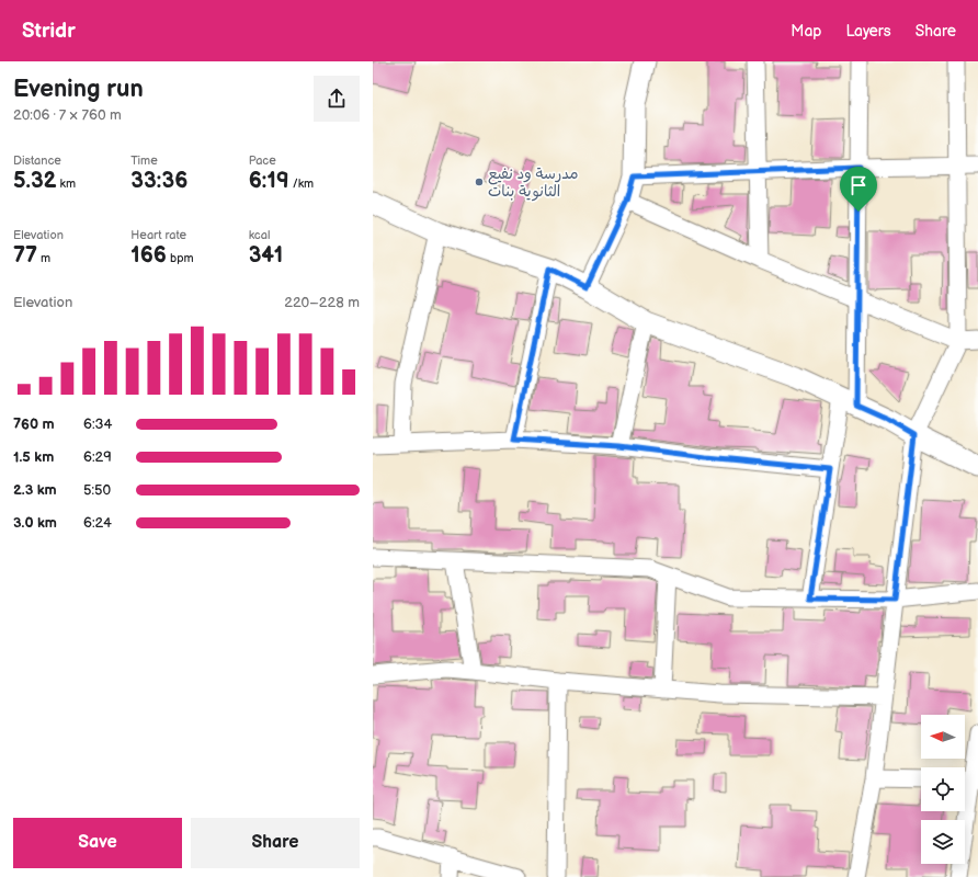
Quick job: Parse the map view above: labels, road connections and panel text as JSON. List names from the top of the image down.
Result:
{
  "places": ["مدرسة ود نفيع الثانوية بنات"],
  "north": "left",
  "page": {
    "header": "Stridr",
    "nav": ["Map", "Layers", "Share"],
    "heading": ["Evening run", "20:06 · 7 × 760 m"],
    "stats": [
      ["Distance", "5.32 km"],
      ["Time", "33:36"],
      ["Pace", "6:19 /km"],
      ["Elevation", "77 m"],
      ["Heart rate", "166 bpm"],
      ["kcal", "341"]
    ],
    "chart": ["Elevation", "220–228 m"],
    "list": [
      {
        "name": "760 m",
        "note": "6:34"
      },
      {
        "name": "1.5 km",
        "note": "6:29"
      },
      {
        "name": "2.3 km",
        "note": "5:50"
      },
      {
        "name": "3.0 km",
        "note": "6:24"
      }
    ],
    "buttons": ["Save", "Share"]
  }
}
